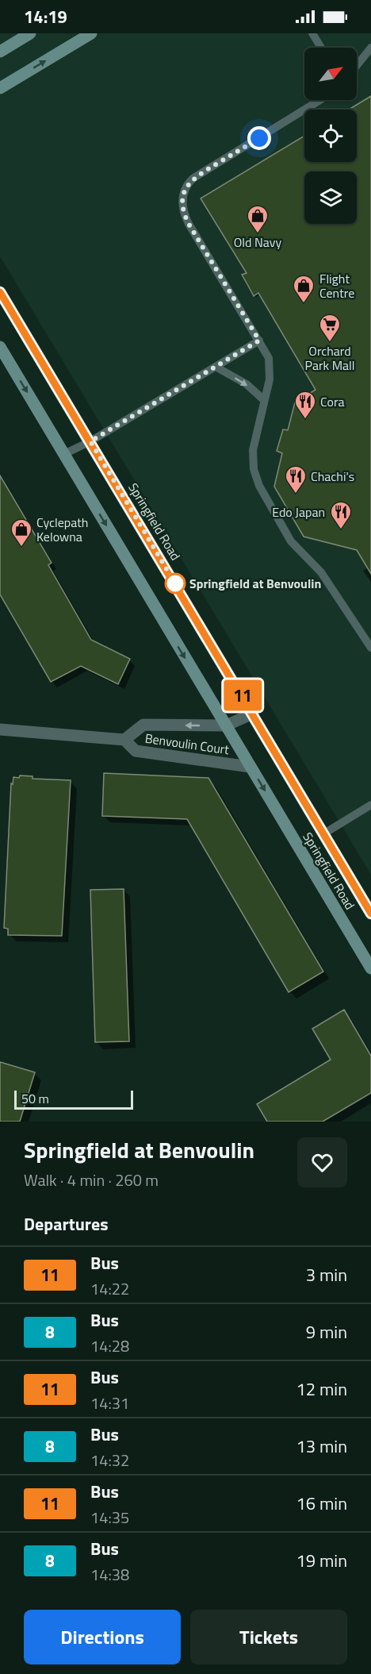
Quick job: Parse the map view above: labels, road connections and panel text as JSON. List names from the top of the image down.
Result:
{
  "streets": {
    "main road": ["Springfield Road"],
    "street": ["Benvoulin Court"]
  },
  "crossings": [
    ["Springfield Road", "Benvoulin Court"]
  ],
  "places": {
    "shop": ["Old Navy", "Flight Centre", "Cyclepath Kelowna"],
    "supermarket": ["Orchard Park Mall"],
    "restaurant": ["Cora", "Chachi's", "Edo Japan"],
    "other": ["Springfield at Benvoulin"]
  },
  "lines": ["bus line 11"],
  "scale_bar": "50 m",
  "north": "top right",
  "page": {
    "status": "14:19",
    "on_map": "11",
    "scale": "50 m",
    "heading": [
      ["Springfield at Benvoulin", "Walk · 4 min · 260 m"],
      "Departures"
    ],
    "list": [
      {
        "mark": "11",
        "name": "Bus",
        "note": "14:22",
        "value": "3 min"
      },
      {
        "mark": "8",
        "name": "Bus",
        "note": "14:28",
        "value": "9 min"
      },
      {
        "mark": "11",
        "name": "Bus",
        "note": "14:31",
        "value": "12 min"
      },
      {
        "mark": "8",
        "name": "Bus",
        "note": "14:32",
        "value": "13 min"
      },
      {
        "mark": "11",
        "name": "Bus",
        "note": "14:35",
        "value": "16 min"
      },
      {
        "mark": "8",
        "name": "Bus",
        "note": "14:38",
        "value": "19 min"
      }
    ],
    "buttons": ["Directions", "Tickets"]
  }
}
